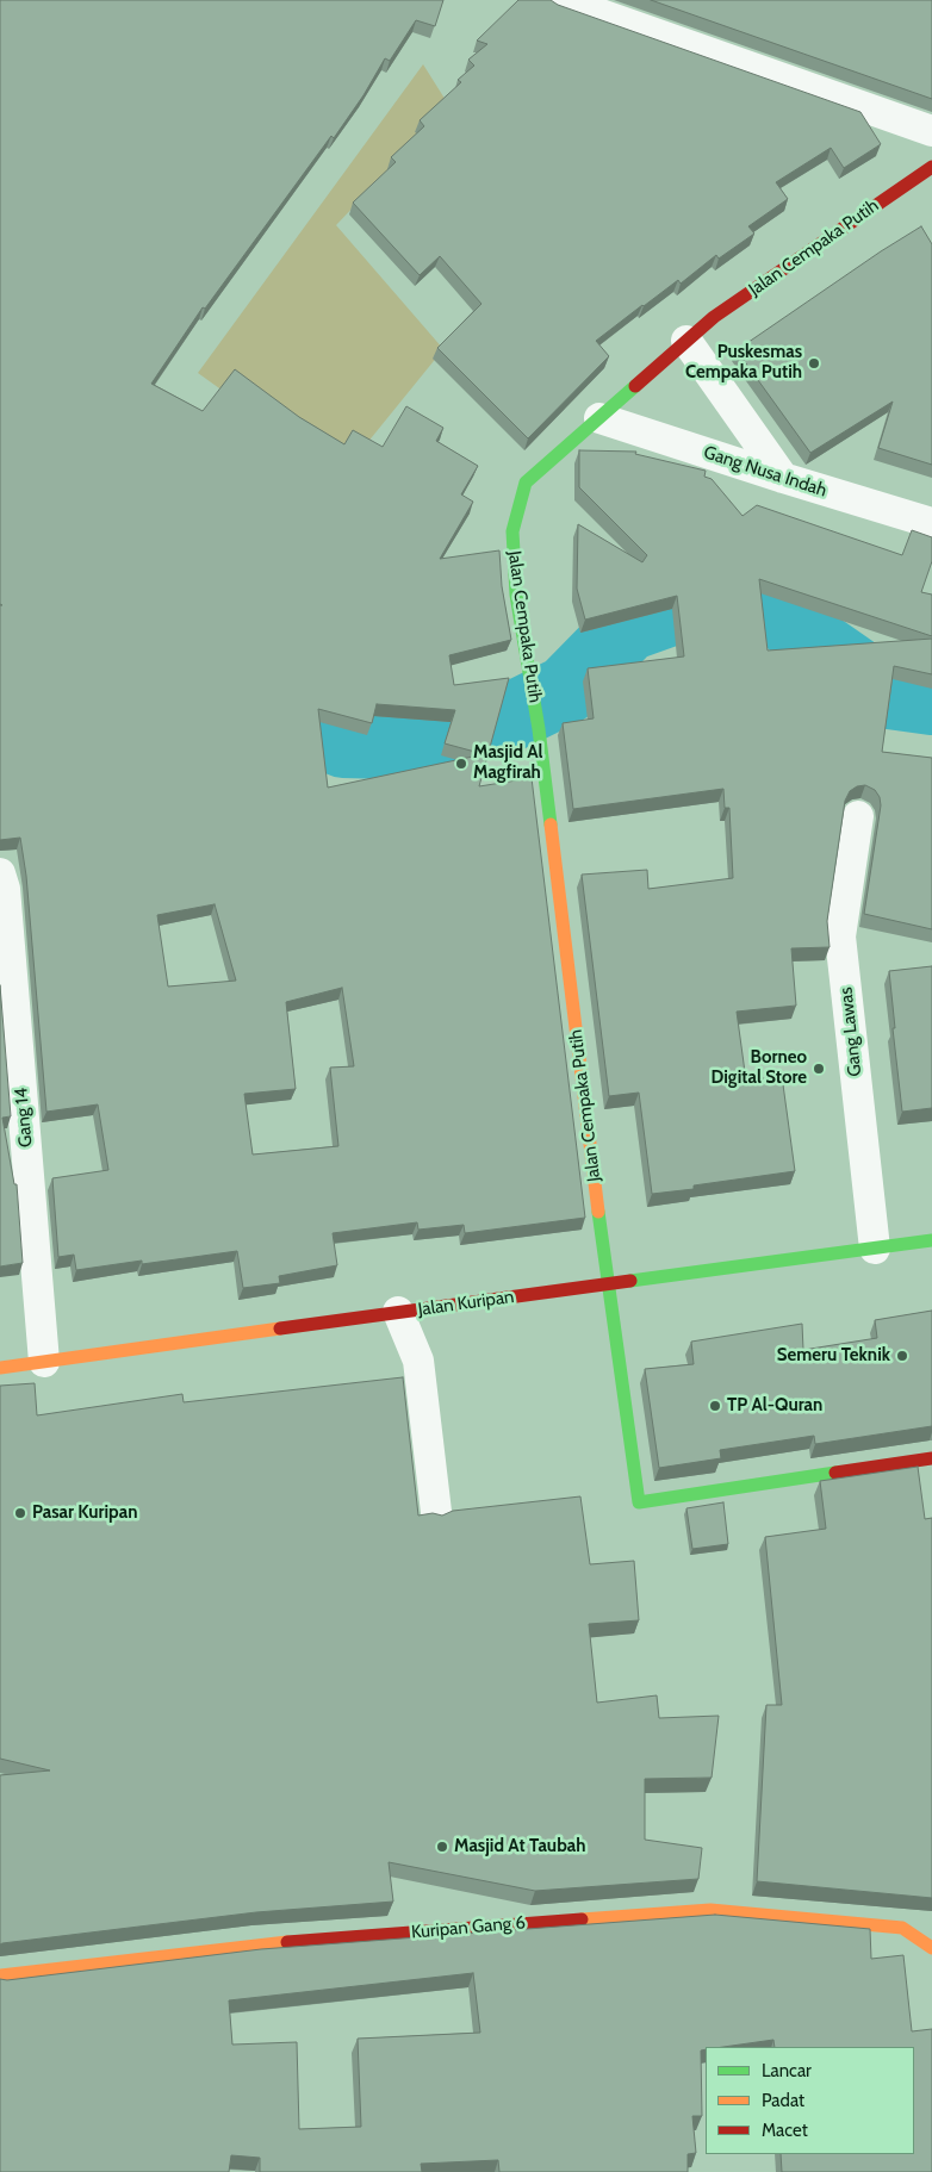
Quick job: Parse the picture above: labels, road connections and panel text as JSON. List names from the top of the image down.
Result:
{
  "streets": {
    "street": [
      "Jalan Cempaka Putih",
      "Gang Nusa Indah",
      "Gang Lawas",
      "Gang 14",
      "Jalan Kuripan",
      "Kuripan Gang 6"
    ]
  },
  "crossings": [
    ["Jalan Cempaka Putih", "Gang Nusa Indah"],
    ["Jalan Cempaka Putih", "Jalan Kuripan"],
    ["Gang Lawas", "Jalan Kuripan"],
    ["Gang 14", "Jalan Kuripan"]
  ],
  "places": [
    "Puskesmas Cempaka Putih",
    "Masjid Al Magfirah",
    "Borneo Digital Store",
    "Semeru Teknik",
    "TP Al-Quran",
    "Pasar Kuripan",
    "Masjid At Taubah"
  ],
  "legend": ["Lancar", "Padat", "Macet"]
}
